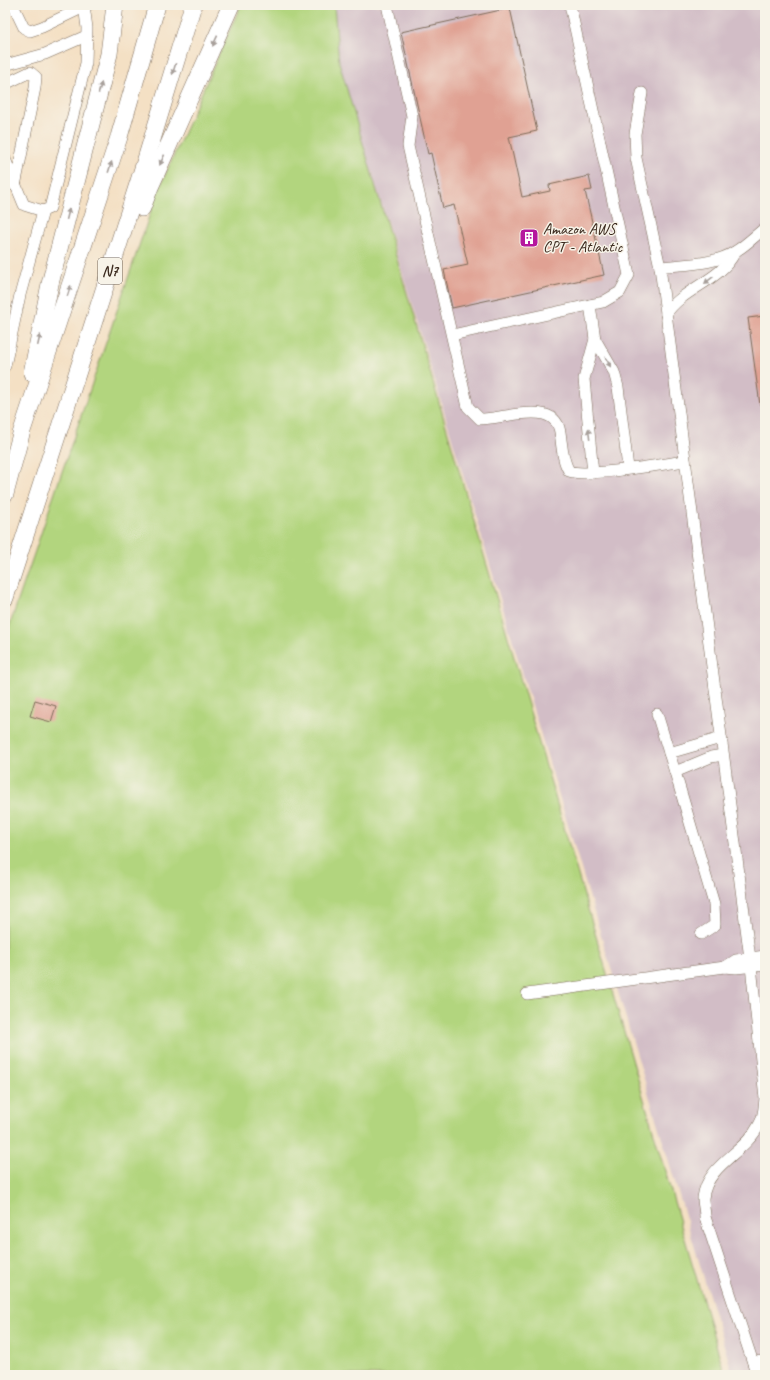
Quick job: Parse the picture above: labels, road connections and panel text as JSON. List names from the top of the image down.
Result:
{
  "streets": {
    "highway": ["N7"]
  },
  "places": {
    "building": ["Amazon AWS CPT - Atlantic"]
  }
}
